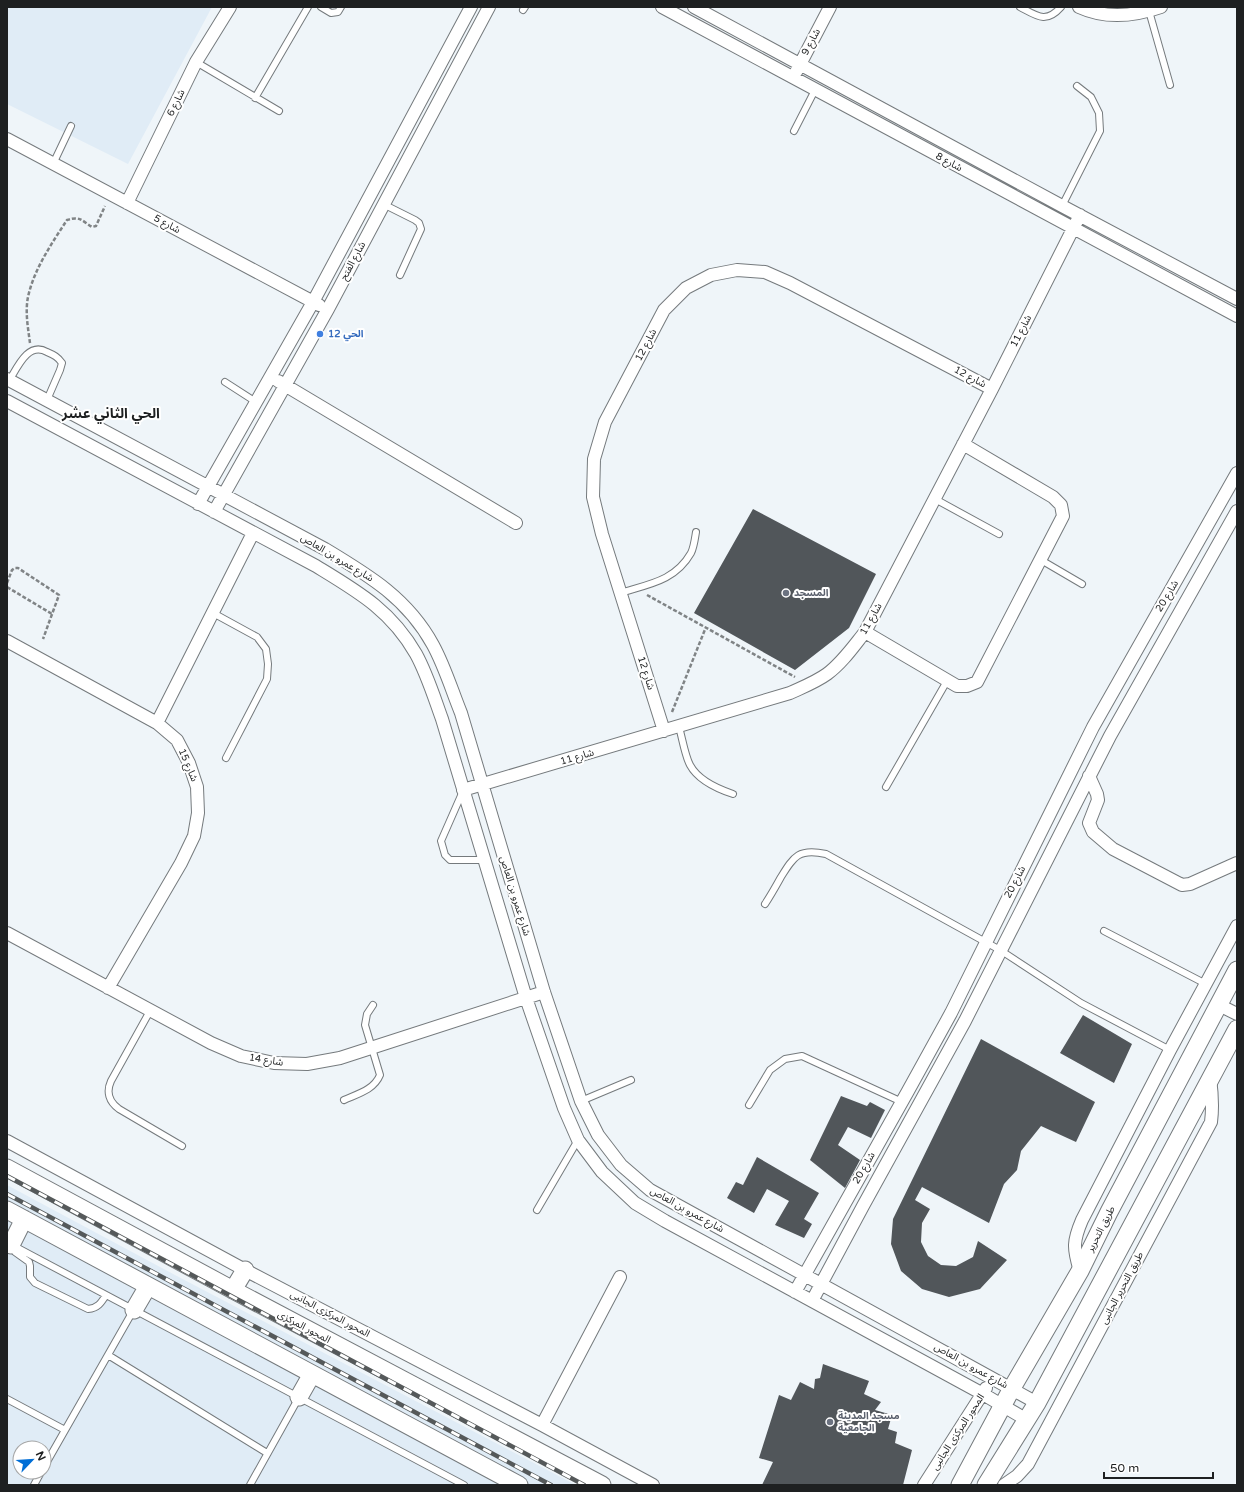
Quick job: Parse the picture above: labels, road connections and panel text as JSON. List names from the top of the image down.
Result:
{
  "streets": {
    "main road": ["طريق التحرير", "المحور المركزى"],
    "street": [
      "شارع 9",
      "شارع 6",
      "شارع 8",
      "شارع 5",
      "شارع الفتح",
      "شارع 11",
      "شارع 12",
      "شارع عمرو بن العاص",
      "شارع 20",
      "شارع 15",
      "شارع 14",
      "طريق التحرير الجانبى",
      "المحور المركزى الجانبى"
    ]
  },
  "crossings": [
    ["شارع 9", "شارع 8"],
    ["شارع 6", "شارع 5"],
    ["شارع 8", "شارع 11"],
    ["شارع 5", "شارع الفتح"],
    ["شارع الفتح", "شارع عمرو بن العاص"],
    ["شارع 11", "شارع 12"],
    ["شارع 11", "شارع عمرو بن العاص"],
    ["شارع عمرو بن العاص", "شارع 20"],
    ["شارع عمرو بن العاص", "شارع 14"],
    ["شارع عمرو بن العاص", "طريق التحرير"],
    ["شارع عمرو بن العاص", "المحور المركزى الجانبى"],
    ["شارع 15", "شارع 14"]
  ],
  "districts": ["الحي الثاني عشر"],
  "places": ["الحي 12", "المسجد", "مسجد المدينة الجامعية"],
  "scale_bar": "50 m",
  "north": "top right"
}
